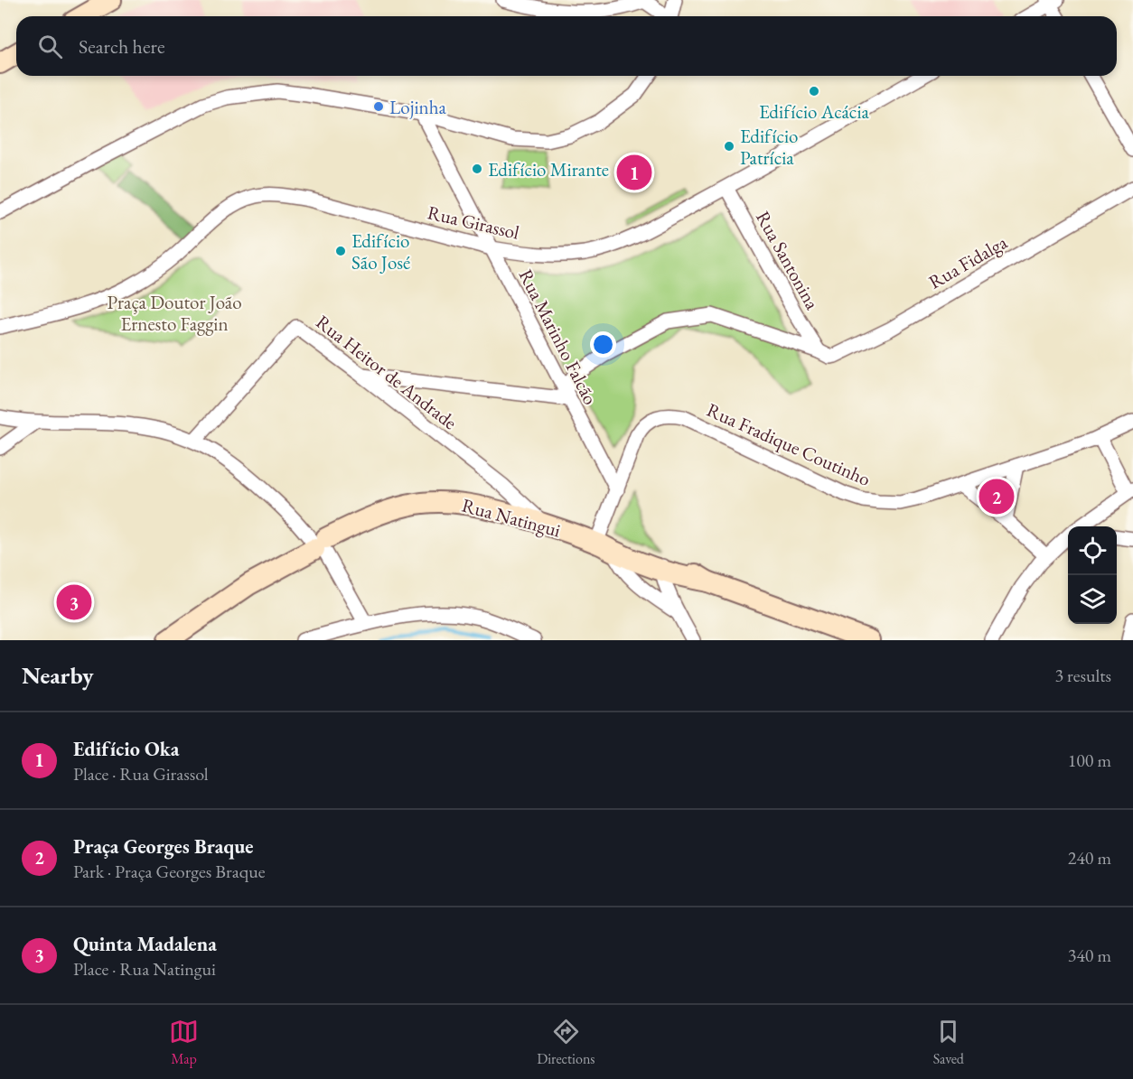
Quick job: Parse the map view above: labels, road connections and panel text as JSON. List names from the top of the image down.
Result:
{
  "streets": {
    "street": [
      "Rua Girassol",
      "Rua Santonina",
      "Rua Fidalga",
      "Rua Marinho Falcão",
      "Rua Heitor de Andrade",
      "Rua Fradique Coutinho",
      "Rua Natingui"
    ]
  },
  "crossings": [
    ["Rua Girassol", "Rua Santonina"],
    ["Rua Girassol", "Rua Marinho Falcão"],
    ["Rua Santonina", "Rua Fidalga"],
    ["Rua Fidalga", "Rua Marinho Falcão"],
    ["Rua Marinho Falcão", "Rua Fradique Coutinho"],
    ["Rua Heitor de Andrade", "Rua Natingui"],
    ["Rua Fradique Coutinho", "Rua Natingui"]
  ],
  "parks": ["Praça Doutor João Ernesto Faggin"],
  "places": [
    "Edifício Acácia",
    "Lojinha",
    "Edifício Patrícia",
    "Edifício Mirante",
    "Edifício São José"
  ],
  "page": {
    "search": "Search here",
    "pins": ["1", "2", "3"],
    "heading": ["Nearby", "3 results"],
    "list": [
      {
        "mark": "1",
        "name": "Edifício Oka",
        "note": "Place · Rua Girassol",
        "value": "100 m"
      },
      {
        "mark": "2",
        "name": "Praça Georges Braque",
        "note": "Park · Praça Georges Braque",
        "value": "240 m"
      },
      {
        "mark": "3",
        "name": "Quinta Madalena",
        "note": "Place · Rua Natingui",
        "value": "340 m"
      }
    ],
    "nav": ["Map", "Directions", "Saved"]
  }
}
